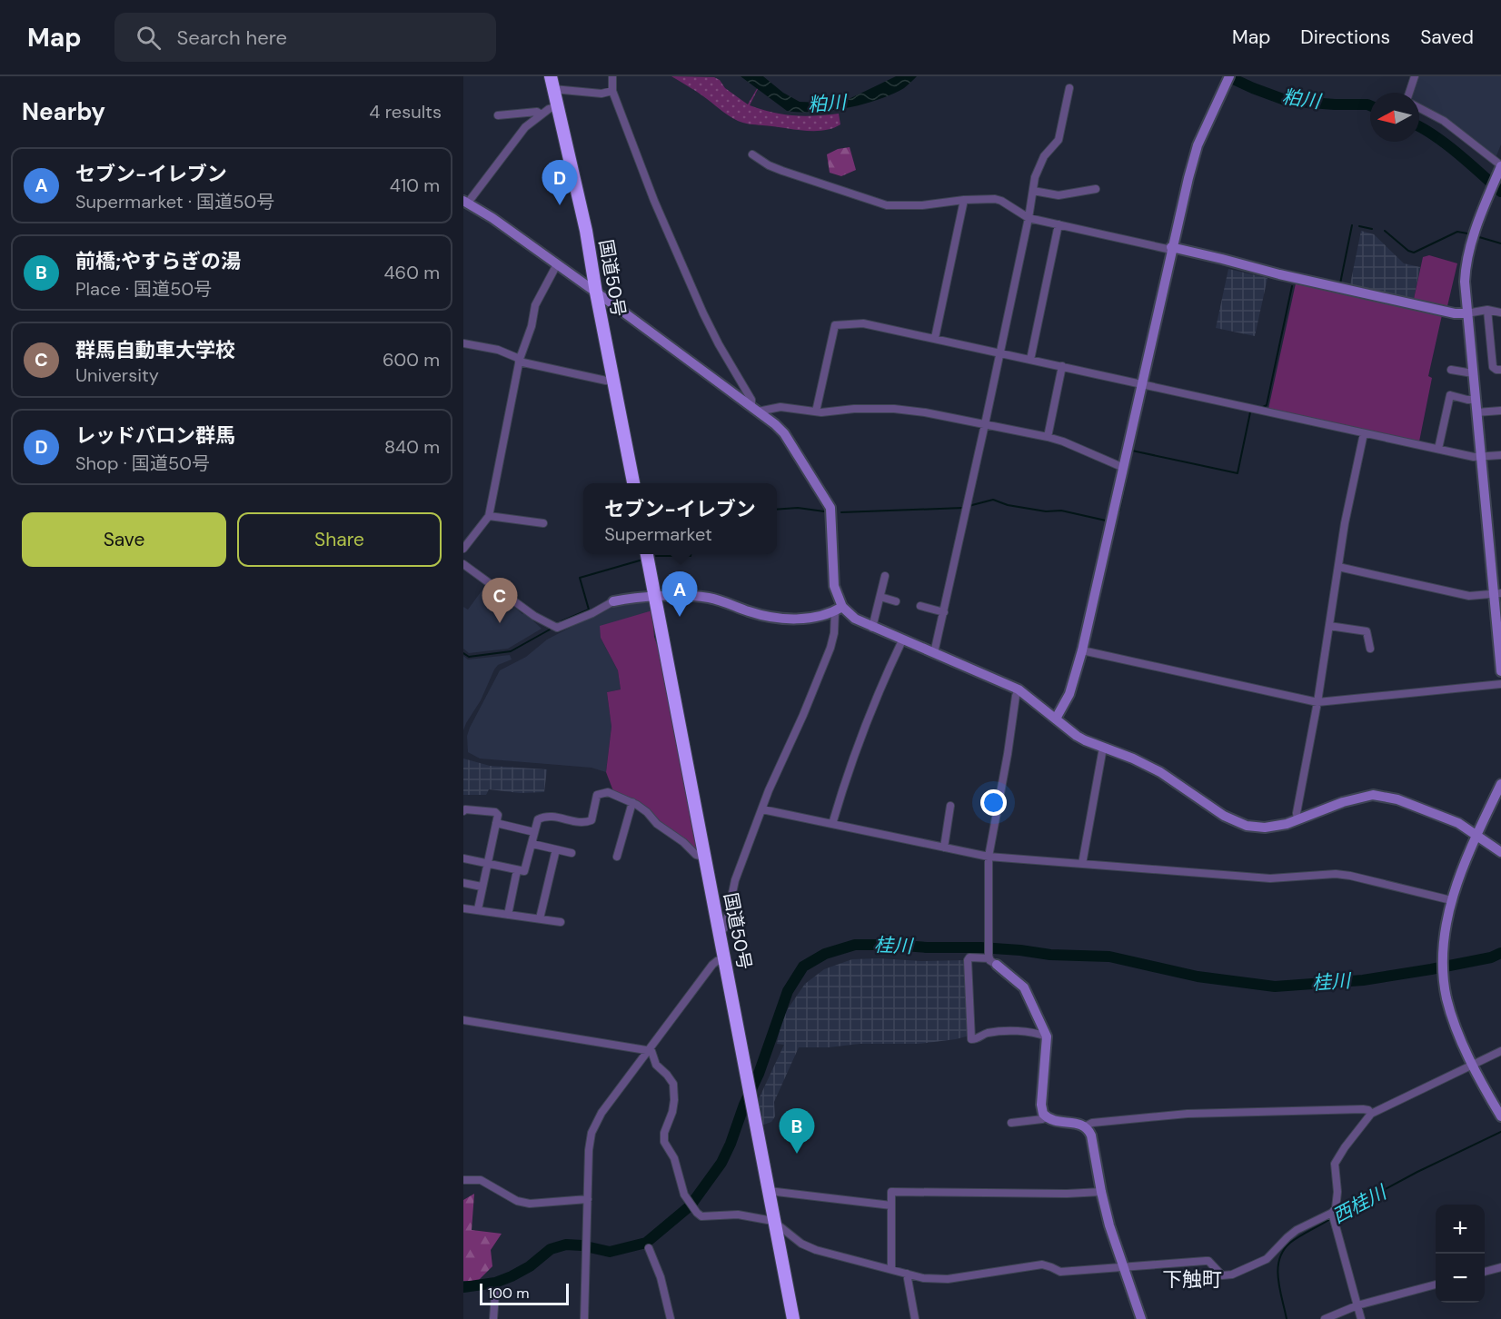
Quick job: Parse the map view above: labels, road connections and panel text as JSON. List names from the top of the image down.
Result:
{
  "streets": {
    "highway": ["国道50号"]
  },
  "districts": ["下触町"],
  "water": ["粕川", "桂川", "西桂川"],
  "scale_bar": "100 m",
  "north": "left",
  "page": {
    "header": "Map",
    "search": "Search here",
    "nav": ["Map", "Directions", "Saved"],
    "heading": ["Nearby", "4 results"],
    "list": [
      {
        "mark": "A",
        "name": "セブン-イレブン",
        "note": "Supermarket · 国道50号",
        "value": "410 m"
      },
      {
        "mark": "B",
        "name": "前橋;やすらぎの湯",
        "note": "Place · 国道50号",
        "value": "460 m"
      },
      {
        "mark": "C",
        "name": "群馬自動車大学校",
        "note": "University",
        "value": "600 m"
      },
      {
        "mark": "D",
        "name": "レッドバロン群馬",
        "note": "Shop · 国道50号",
        "value": "840 m"
      }
    ],
    "pins": [
      "D",
      "A",
      "C",
      "B"
    ],
    "popup": ["セブン-イレブン", "Supermarket"],
    "buttons": ["Save", "Share"],
    "map_buttons": ["+", "−"],
    "scale": "100 m"
  }
}
